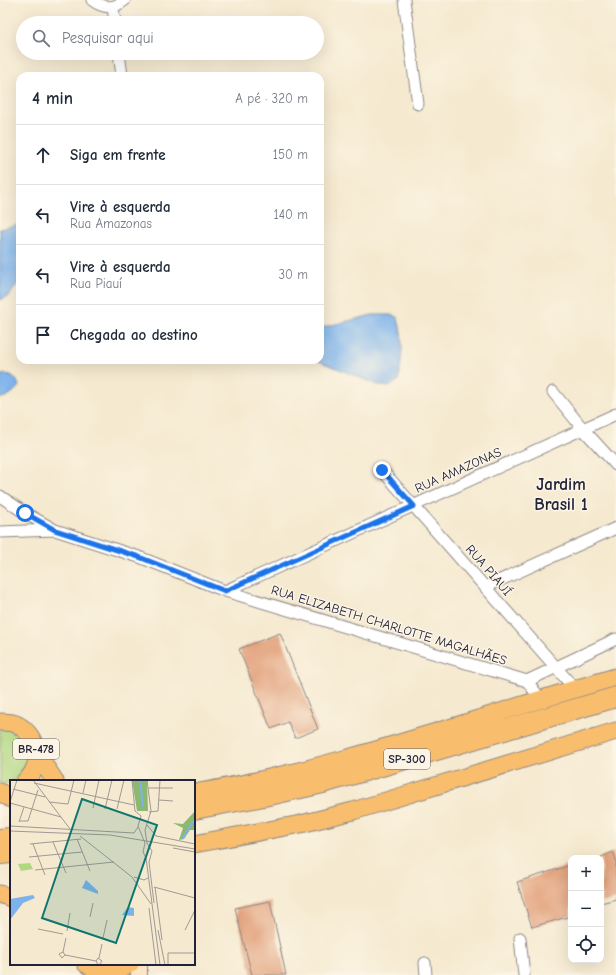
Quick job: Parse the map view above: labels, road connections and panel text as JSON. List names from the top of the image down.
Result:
{
  "streets": {
    "highway": ["SP-300"],
    "main road": ["BR-478"],
    "street": ["RUA AMAZONAS", "RUA PIAUÍ", "RUA ELIZABETH CHARLOTTE MAGALHÃES"]
  },
  "crossings": [
    ["RUA AMAZONAS", "RUA PIAUÍ"],
    ["RUA AMAZONAS", "RUA ELIZABETH CHARLOTTE MAGALHÃES"]
  ],
  "districts": ["Jardim Brasil 1"],
  "page": {
    "search": "Pesquisar aqui",
    "heading": ["4 min", "A pé · 320 m"],
    "list": [
      ["Siga em frente", "150 m"],
      ["Vire à esquerda", "Rua Amazonas", "140 m"],
      ["Vire à esquerda", "Rua Piauí", "30 m"],
      "Chegada ao destino"
    ],
    "map_buttons": ["+", "−"]
  }
}
